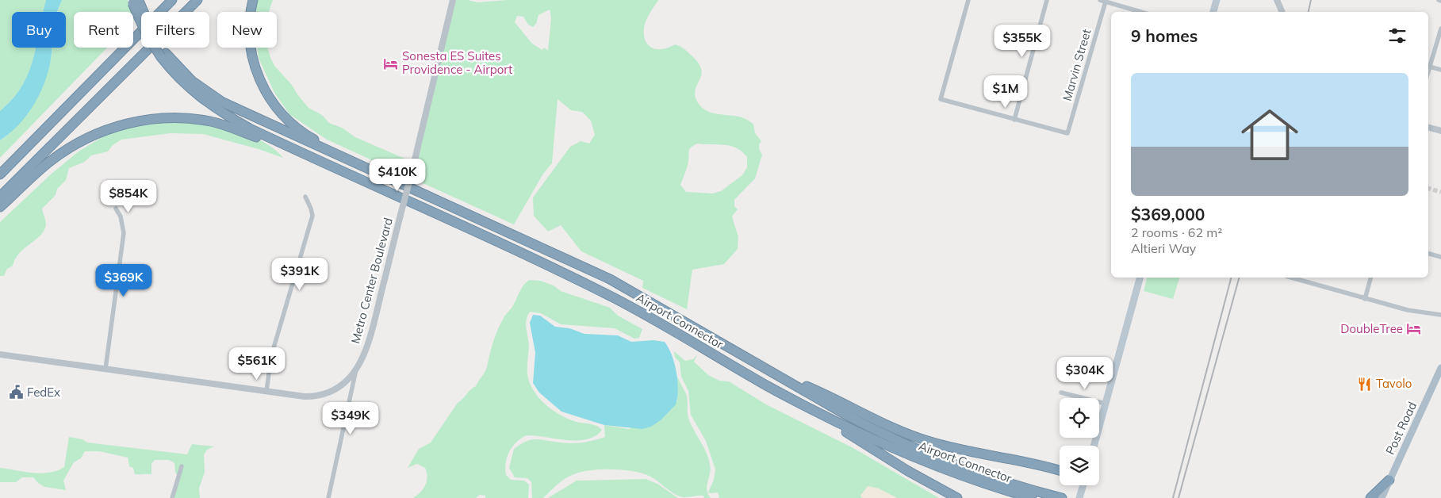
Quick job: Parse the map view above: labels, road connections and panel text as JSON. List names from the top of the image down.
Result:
{
  "streets": {
    "highway": ["Airport Connector"],
    "main road": ["Post Road"],
    "street": ["Marvin Street", "Metro Center Boulevard"]
  },
  "places": {
    "hotel": ["Sonesta ES Suites Providence - Airport", "DoubleTree"],
    "restaurant": ["Tavolo"],
    "public building": ["FedEx"]
  },
  "page": {
    "chip": [
      "Buy",
      "Rent",
      "Filters",
      "New"
    ],
    "heading": "9 homes",
    "price": [
      "$355K",
      "$1M",
      "$410K",
      "$854K",
      "$391K",
      "$369K",
      "$561K",
      "$304K",
      "$349K"
    ],
    "list": [
      {
        "name": "$369,000",
        "note": "2 rooms · 62 m² · Altieri Way"
      }
    ]
  }
}
